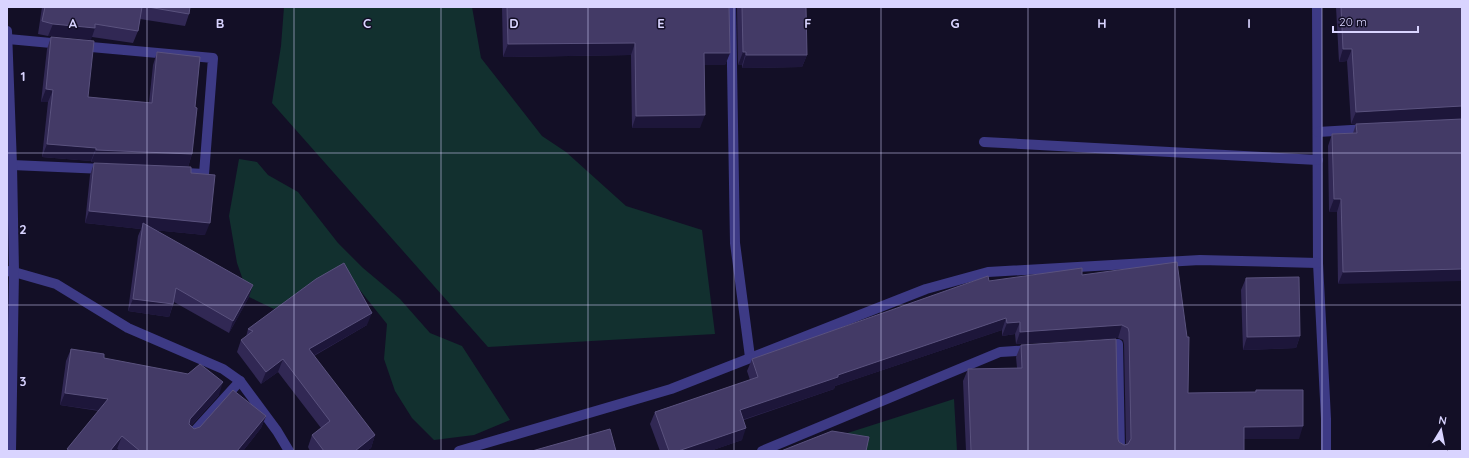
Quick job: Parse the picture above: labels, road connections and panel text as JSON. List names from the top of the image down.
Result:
{
  "scale_bar": "20 m",
  "north": "top",
  "grid": {
    "columns": [
      "A",
      "B",
      "C",
      "D",
      "E",
      "F",
      "G",
      "H",
      "I"
    ],
    "rows": ["1", "2", "3"]
  }
}
